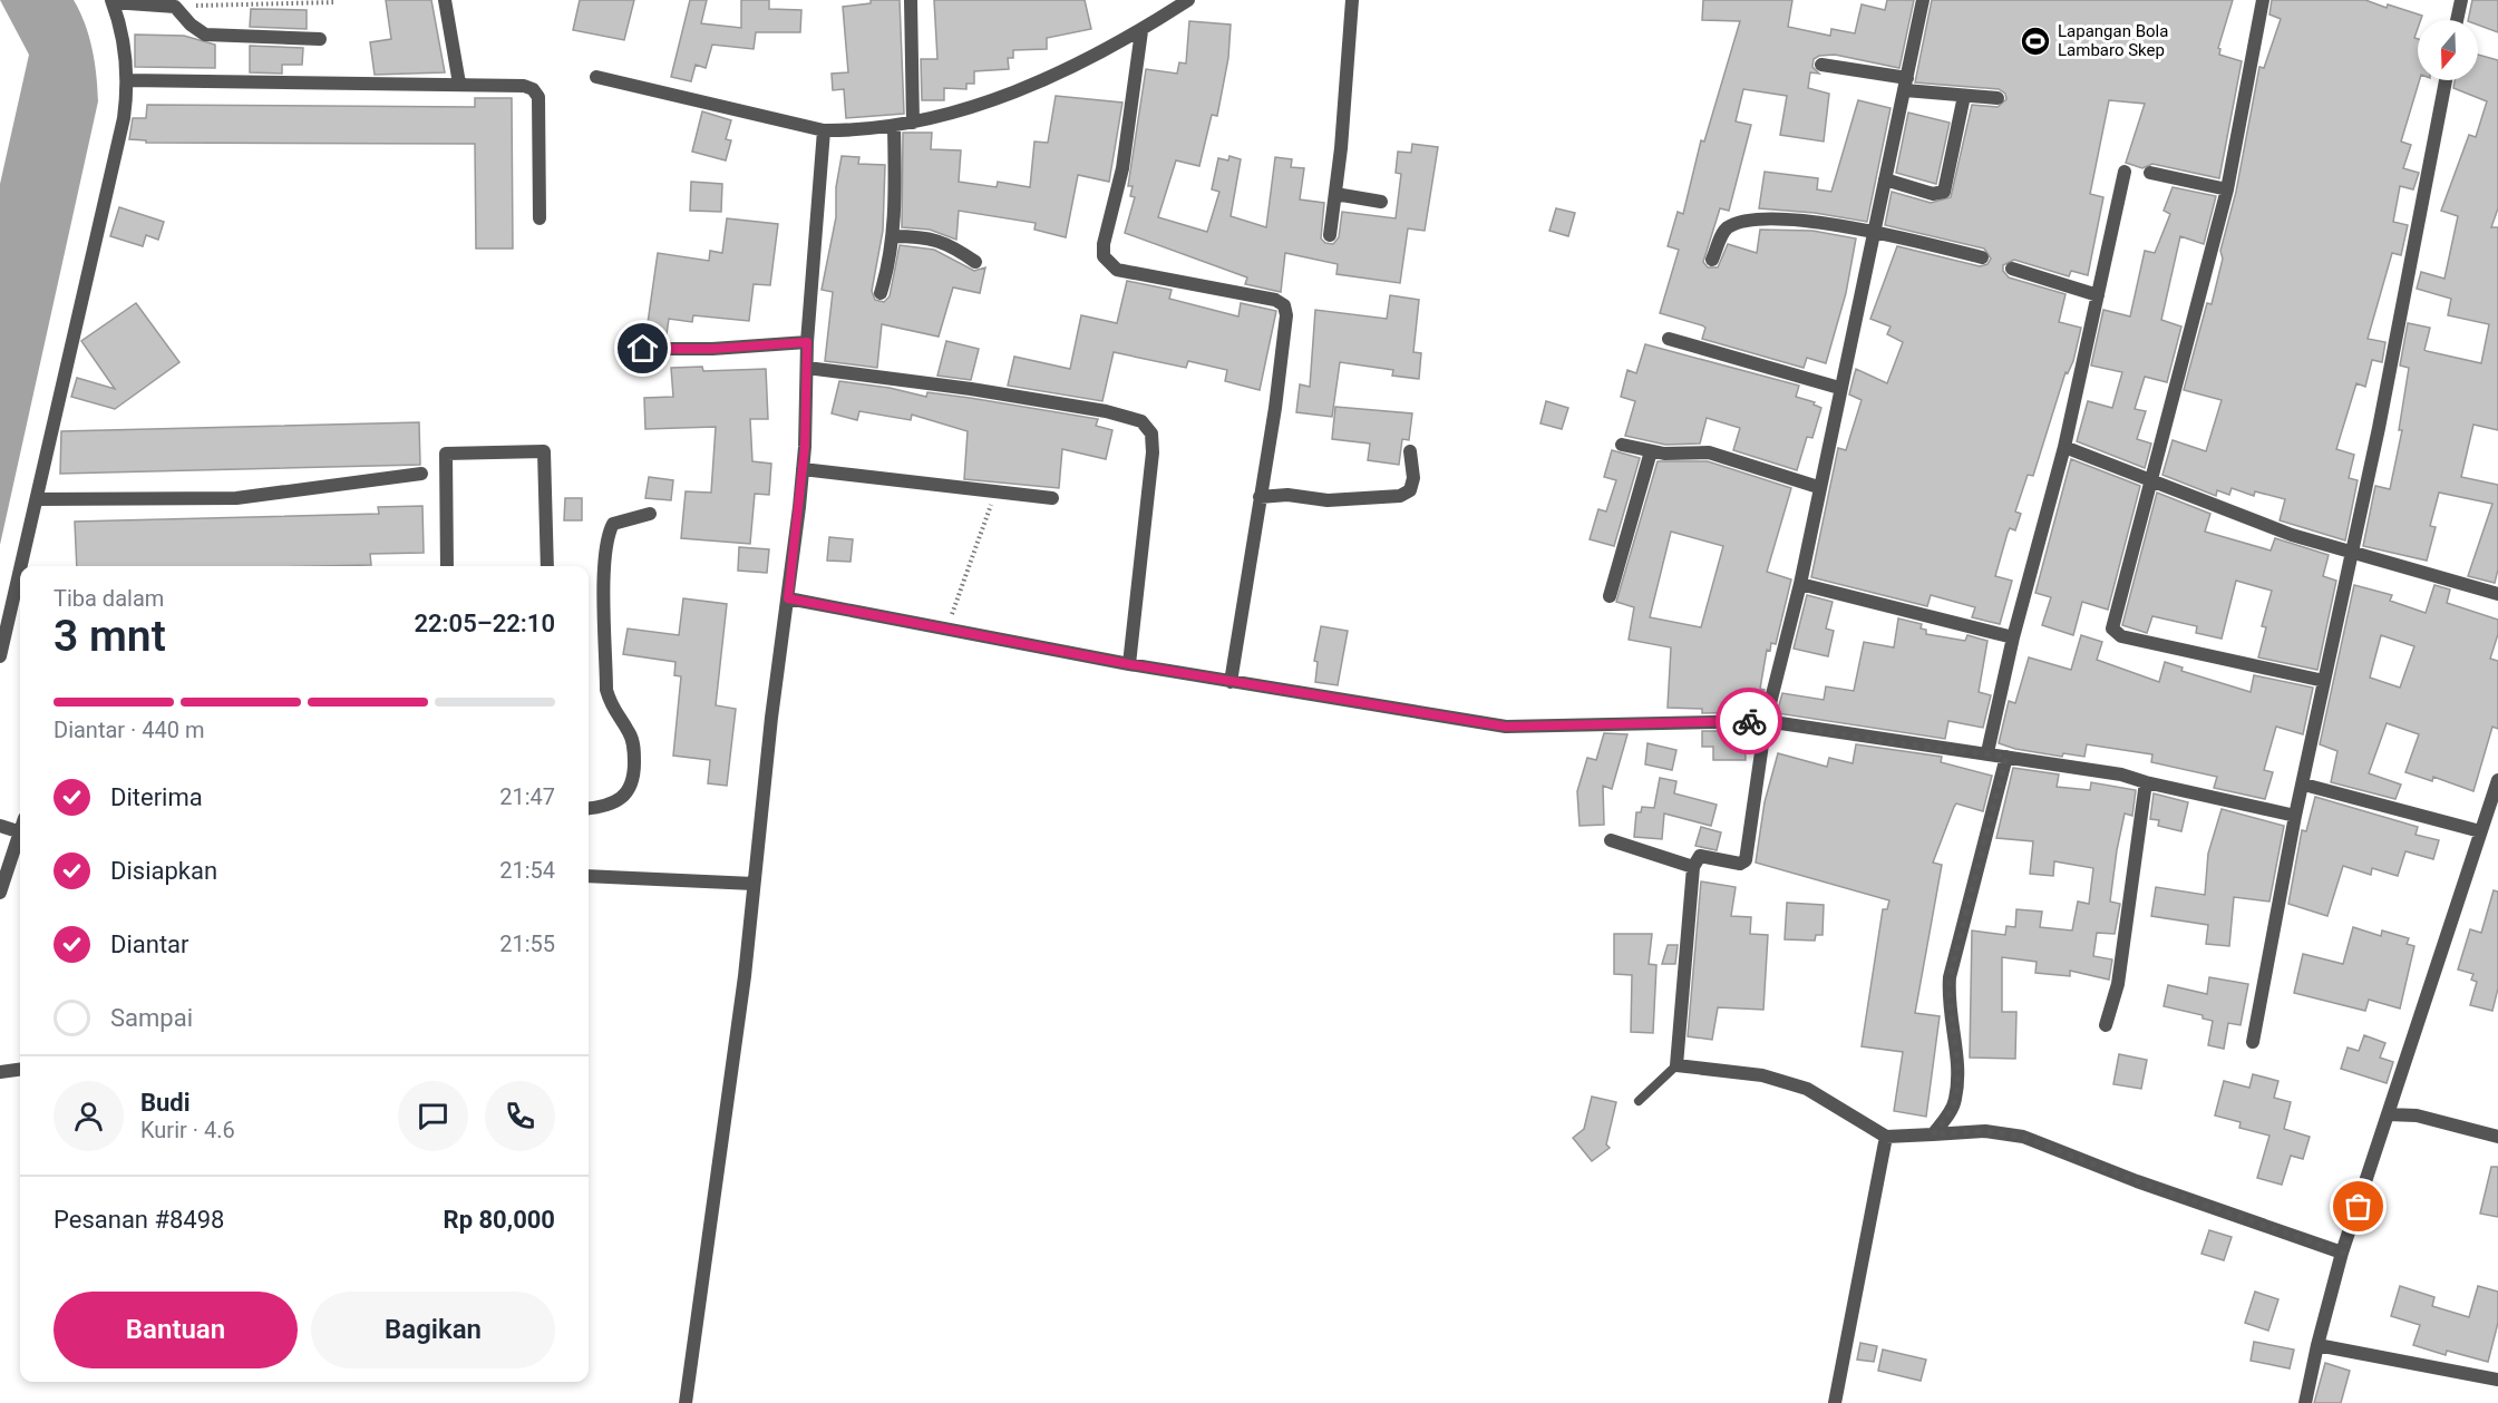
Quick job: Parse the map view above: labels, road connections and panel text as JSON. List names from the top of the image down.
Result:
{
  "places": {
    "sports": ["Lapangan Bola Lambaro Skep"]
  },
  "north": "bottom",
  "page": {
    "heading": ["3 mnt", "Tiba dalam", "22:05–22:10"],
    "panel": [
      "Budi",
      "Kurir · 4.6",
      "Pesanan #8498",
      "Rp 80,000"
    ],
    "bar": "Diantar · 440 m",
    "list": [
      ["Diterima", "21:47"],
      ["Disiapkan", "21:54"],
      ["Diantar", "21:55"],
      "Sampai"
    ],
    "buttons": ["Bantuan", "Bagikan"]
  }
}
